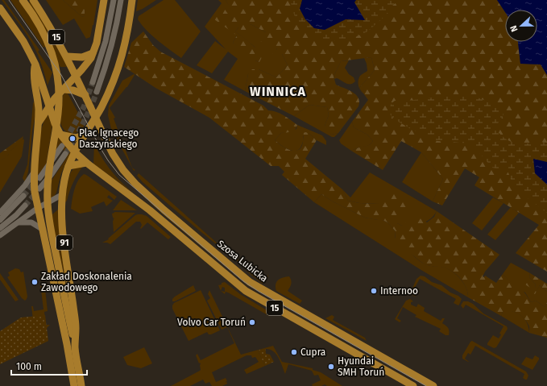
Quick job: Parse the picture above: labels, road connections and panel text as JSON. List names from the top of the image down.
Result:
{
  "streets": {
    "main road": ["15", "91", "Szosa Lubicka"]
  },
  "crossings": [
    ["15", "91"],
    ["15", "Szosa Lubicka"],
    ["91", "Szosa Lubicka"]
  ],
  "districts": ["WINNICA"],
  "places": [
    "Plac Ignacego Daszyńskiego",
    "Zakład Doskonalenia Zawodowego",
    "Internoo",
    "Volvo Car Toruń",
    "Cupra",
    "Hyundai SMH Toruń"
  ],
  "scale_bar": "100 m",
  "north": "left"
}
